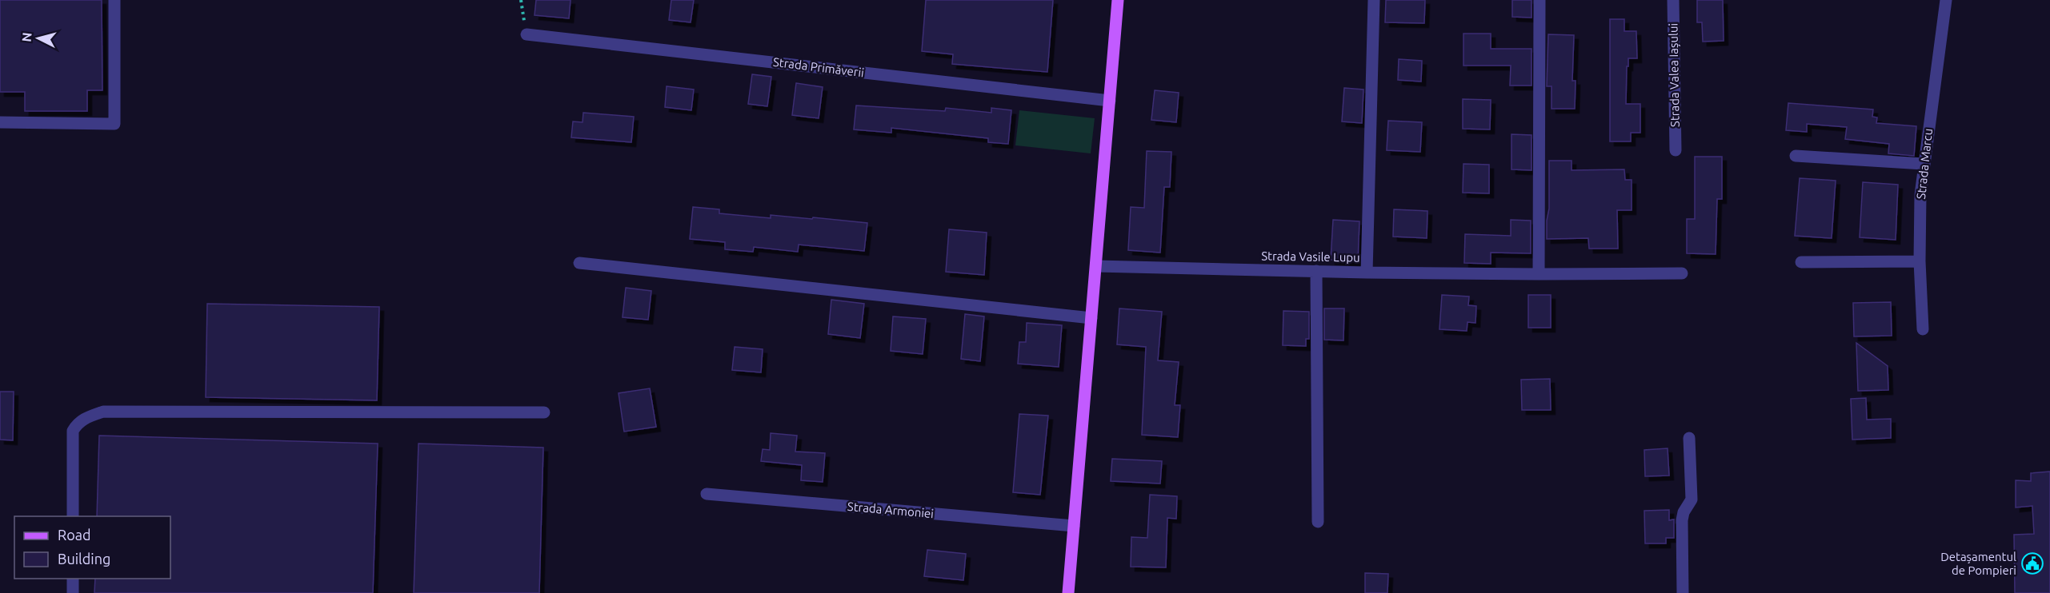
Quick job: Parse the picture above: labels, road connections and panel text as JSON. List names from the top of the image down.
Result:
{
  "streets": {
    "street": [
      "Strada Primăverii",
      "Strada Valea Iașului",
      "Strada Marcu",
      "Strada Vasile Lupu",
      "Strada Armoniei"
    ]
  },
  "places": {
    "public building": ["Detașamentul de Pompieri"]
  },
  "legend": ["Road", "Building"],
  "north": "left"
}
